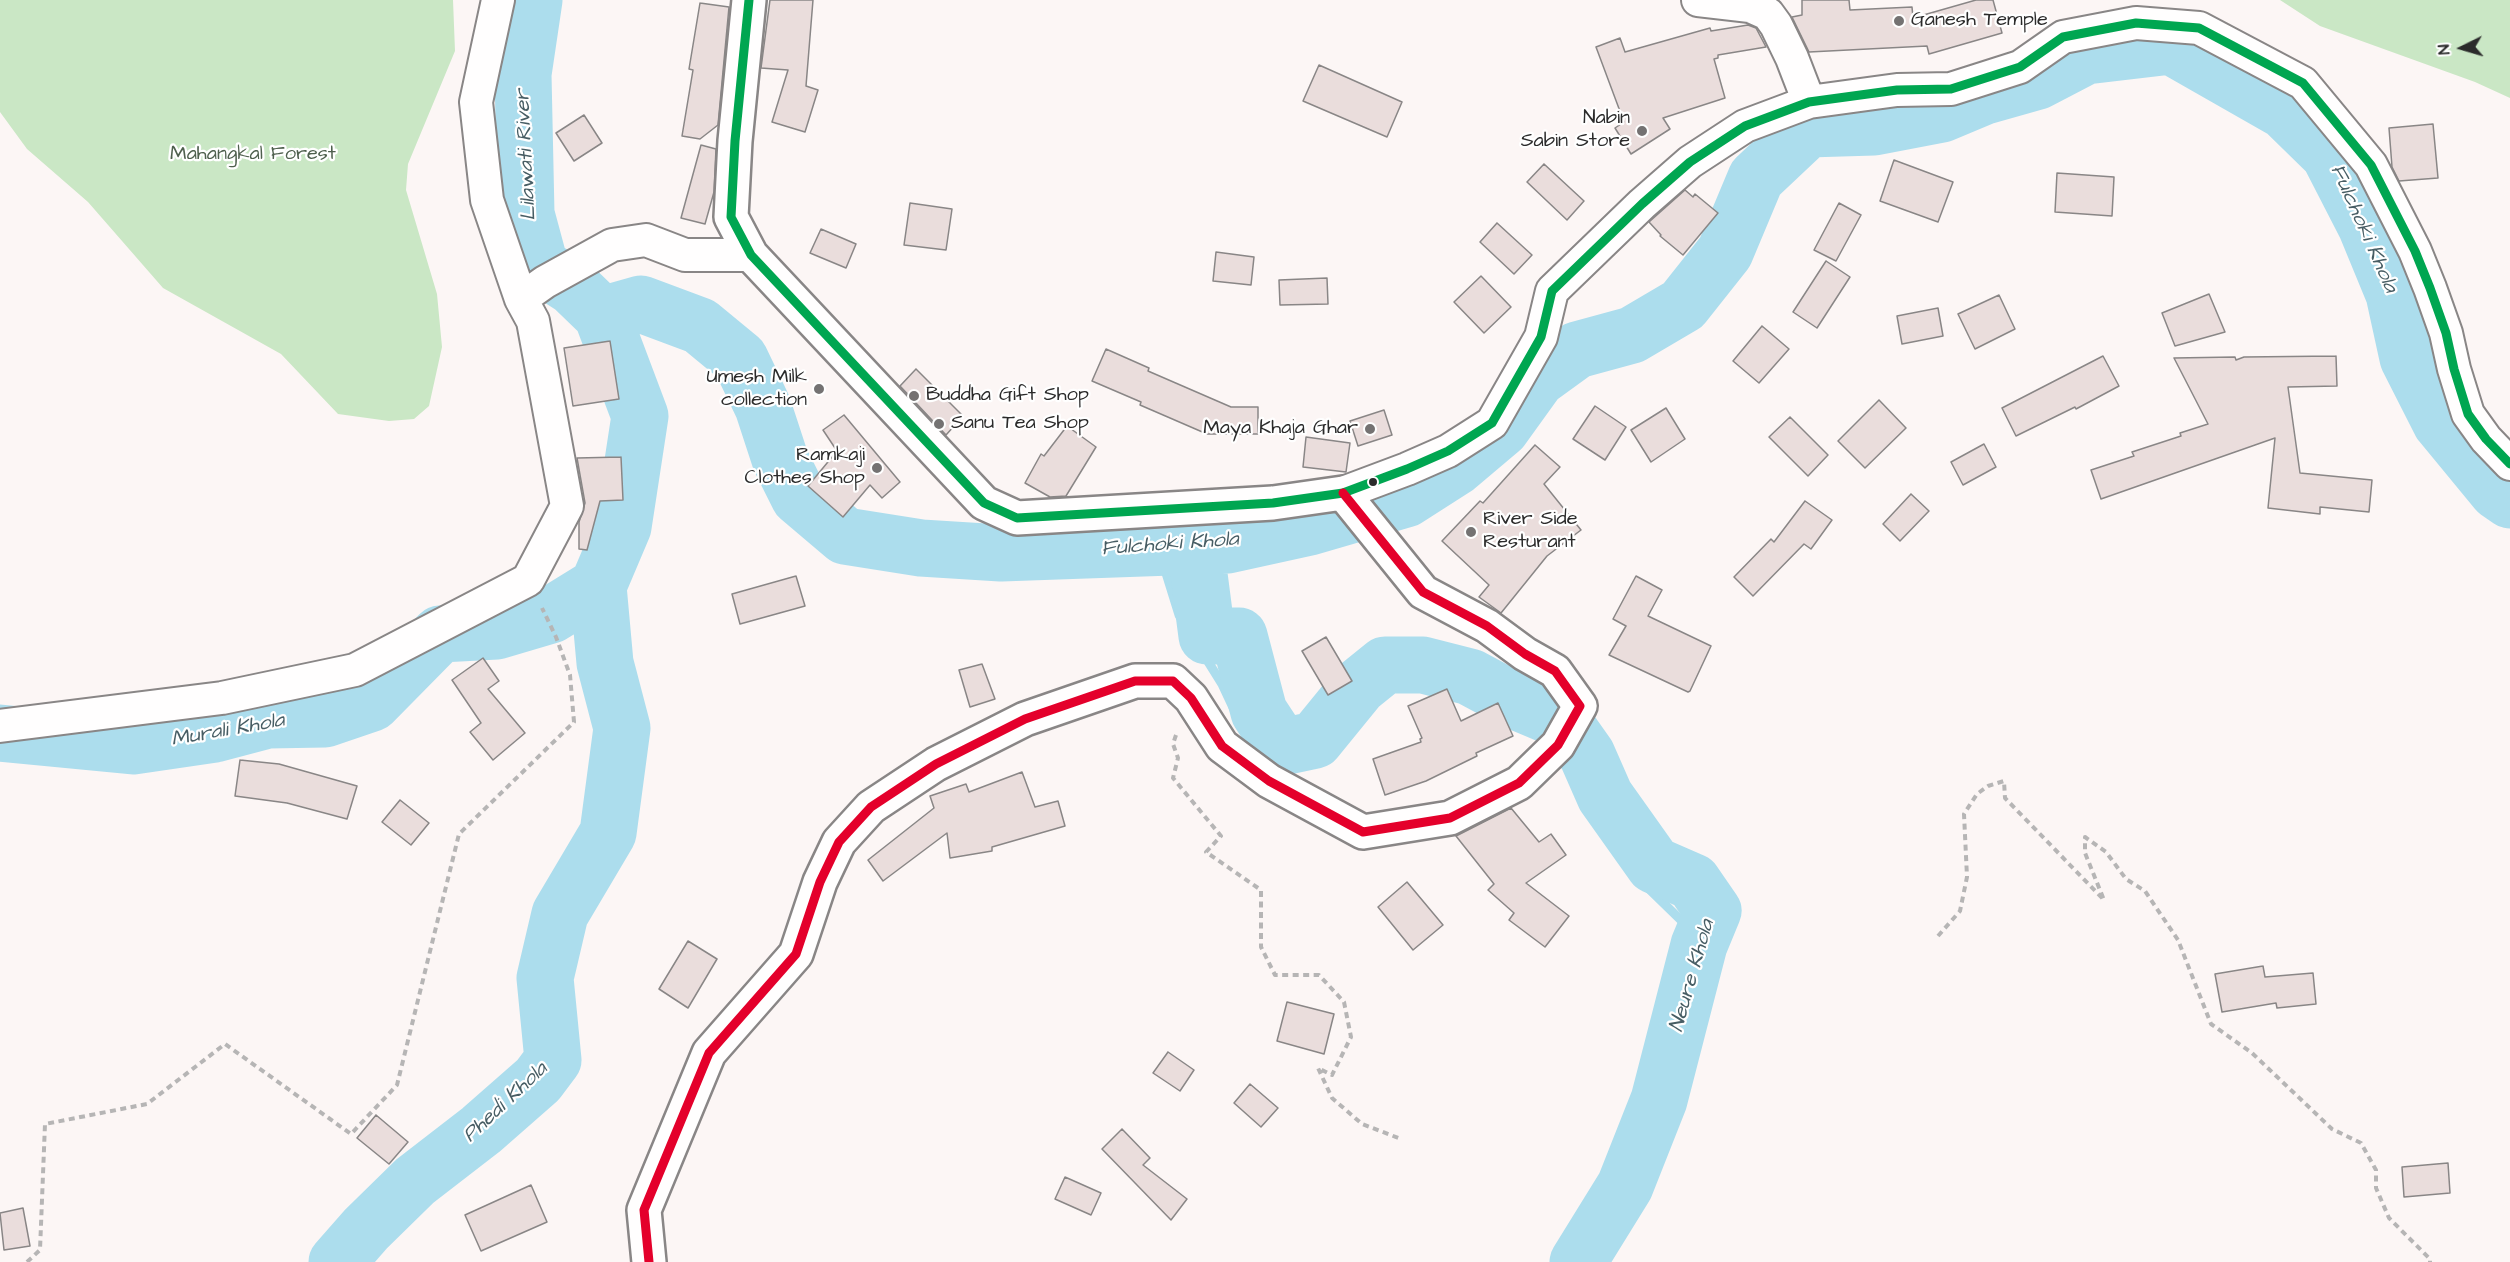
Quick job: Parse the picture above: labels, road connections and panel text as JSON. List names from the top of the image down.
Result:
{
  "water": [
    "Lilawati River",
    "Fulchoki Khola",
    "Murali Khola",
    "Neure Khola",
    "Phedi Khola"
  ],
  "parks": ["Mahangkal Forest"],
  "places": [
    "Ganesh Temple",
    "Nabin Sabin Store",
    "Umesh Milk collection",
    "Buddha Gift Shop",
    "Sanu Tea Shop",
    "Maya Khaja Ghar",
    "Ramkaji Clothes Shop",
    "River Side Resturant"
  ],
  "north": "left"
}
